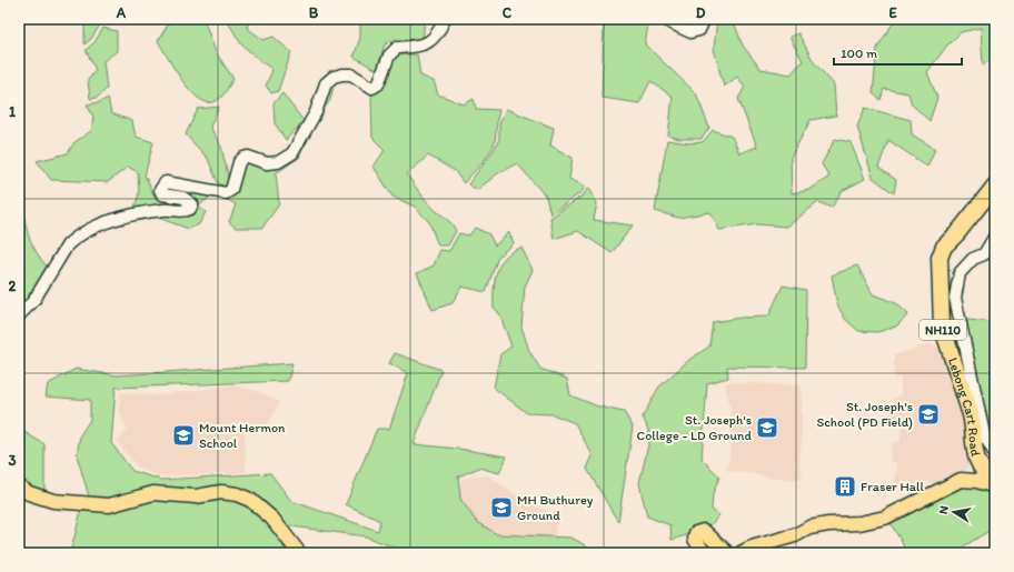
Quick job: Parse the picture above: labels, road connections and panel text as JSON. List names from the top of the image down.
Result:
{
  "streets": {
    "highway": ["NH110", "Lebong Cart Road"]
  },
  "places": {
    "school or university": [
      "St. Joseph's School (PD Field)",
      "St. Joseph's College - LD Ground",
      "Mount Hermon School",
      "MH Buthurey Ground"
    ],
    "building": ["Fraser Hall"]
  },
  "scale_bar": "100 m",
  "north": "left",
  "grid": {
    "columns": [
      "A",
      "B",
      "C",
      "D",
      "E"
    ],
    "rows": ["1", "2", "3"]
  }
}
